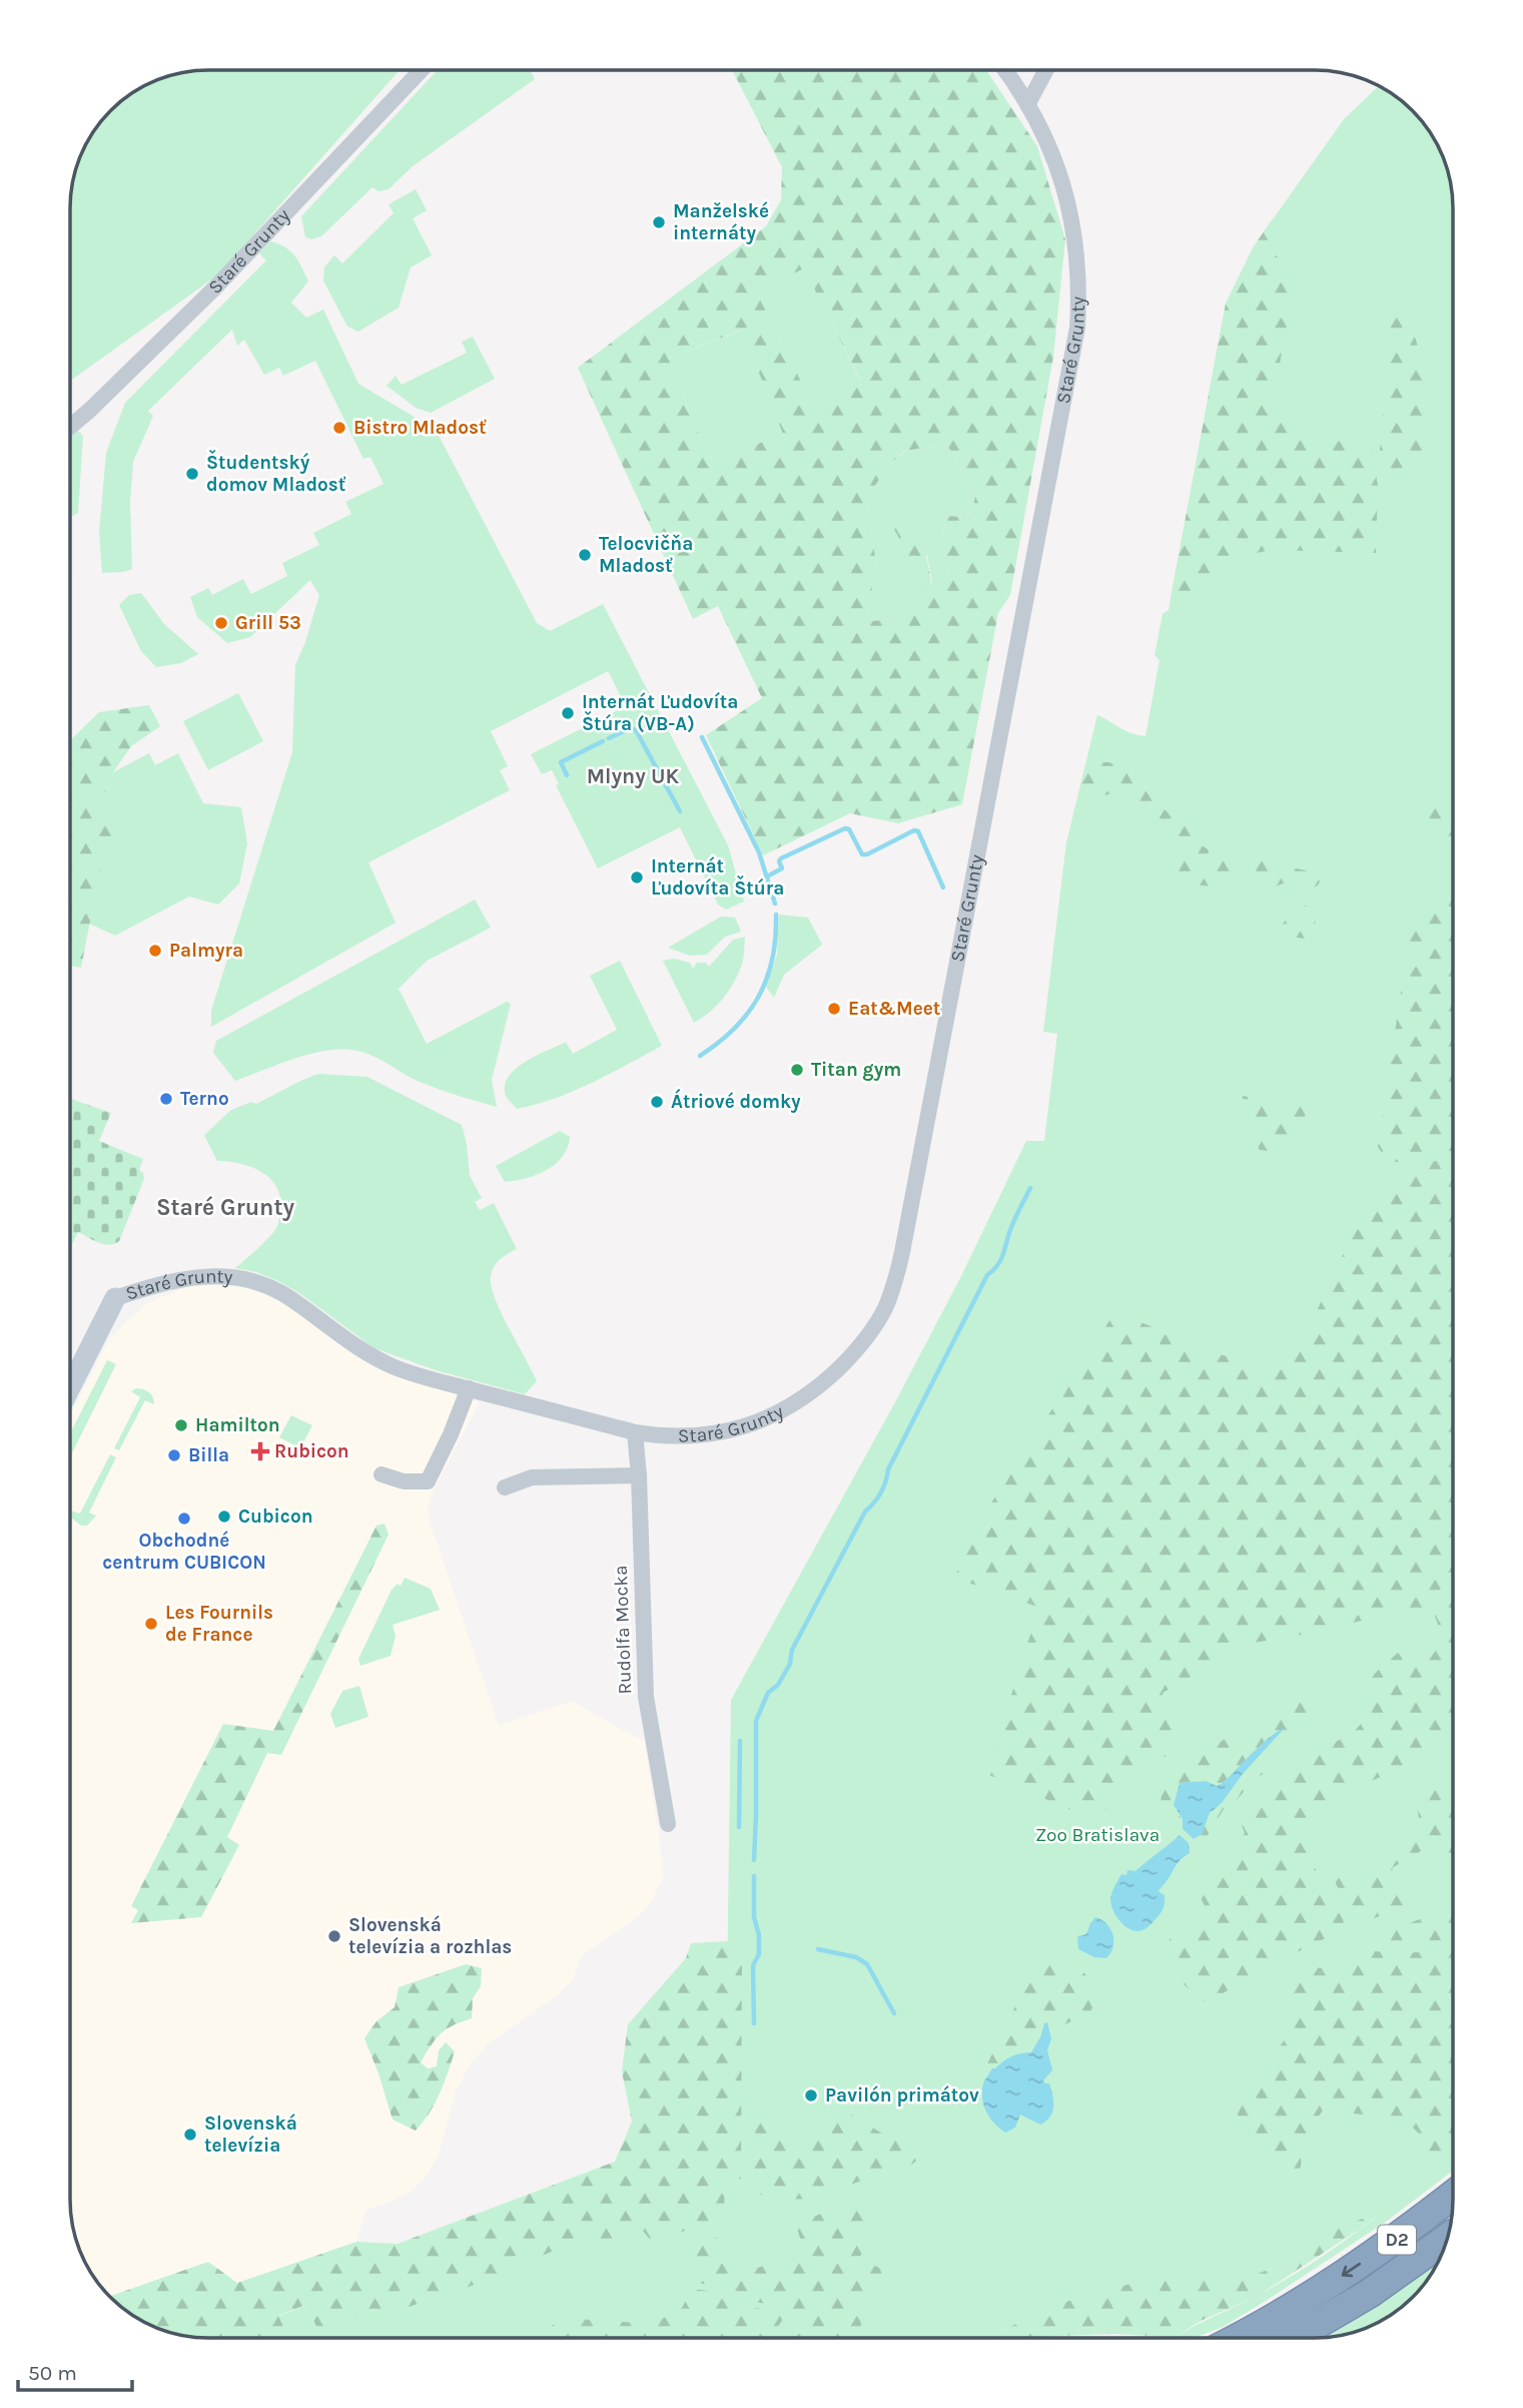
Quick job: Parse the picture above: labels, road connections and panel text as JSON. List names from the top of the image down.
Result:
{
  "streets": {
    "highway": ["D2"],
    "street": ["Staré Grunty", "Rudolfa Mocka"]
  },
  "crossings": [
    ["Staré Grunty", "Rudolfa Mocka"]
  ],
  "districts": ["Mlyny UK", "Staré Grunty"],
  "parks": ["Zoo Bratislava"],
  "places": {
    "other": [
      "Manželské internáty",
      "Bistro Mladosť",
      "Študentský domov Mladosť",
      "Telocvičňa Mladosť",
      "Grill 53",
      "Internát Ľudovíta Štúra (VB-A)",
      "Internát Ľudovíta Štúra",
      "Palmyra",
      "Eat&Meet",
      "Titan gym",
      "Terno",
      "Átriové domky",
      "Hamilton",
      "Billa",
      "Cubicon",
      "Obchodné centrum CUBICON",
      "Les Fournils de France",
      "Slovenská televízia a rozhlas",
      "Pavilón primátov",
      "Slovenská televízia"
    ],
    "health": ["Rubicon"]
  },
  "scale_bar": "50 m"
}
